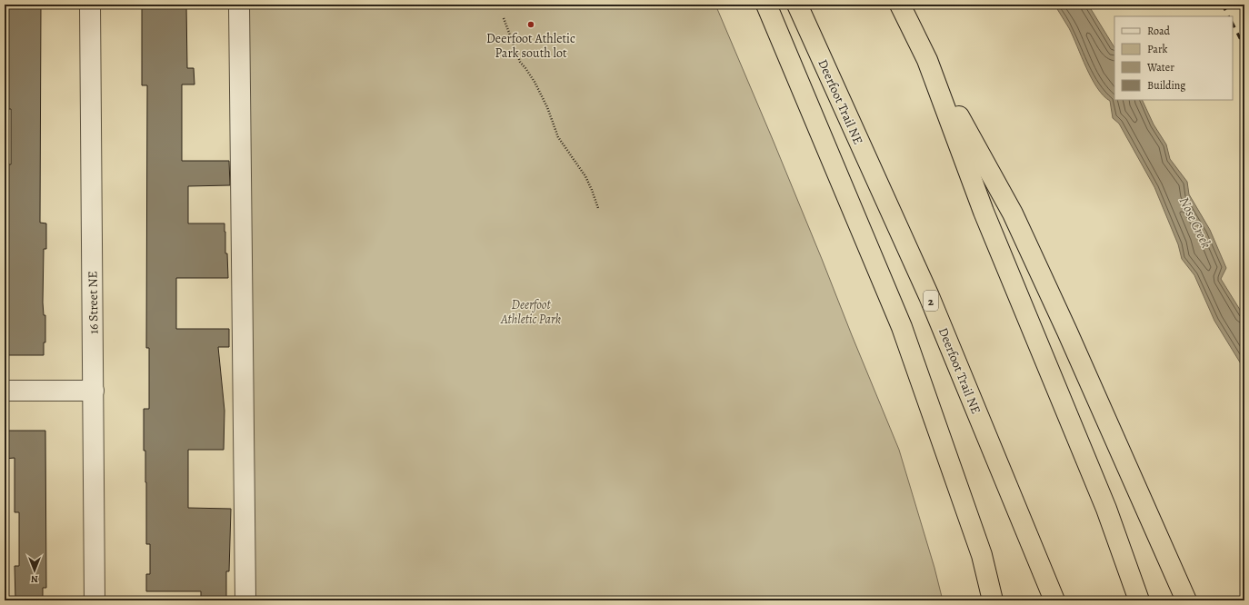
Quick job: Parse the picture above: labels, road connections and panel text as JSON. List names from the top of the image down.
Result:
{
  "streets": {
    "highway": ["Deerfoot Trail NE", "2"],
    "street": ["16 Street NE"]
  },
  "water": ["Nose Creek"],
  "parks": ["Deerfoot Athletic Park"],
  "places": ["Deerfoot Athletic Park south lot"],
  "legend": [
    "Road",
    "Park",
    "Water",
    "Building"
  ],
  "north": "bottom"
}
